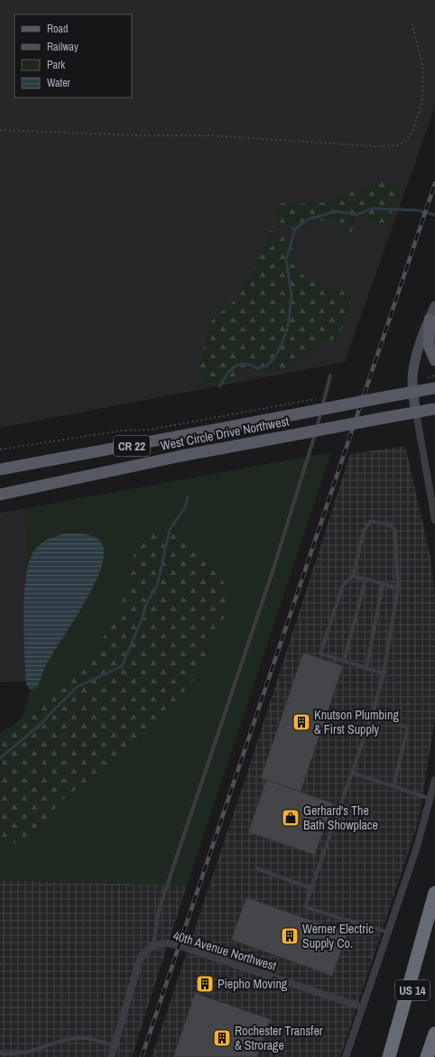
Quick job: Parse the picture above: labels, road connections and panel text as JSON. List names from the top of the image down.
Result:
{
  "streets": {
    "highway": ["US 14"],
    "main road": ["West Circle Drive Northwest", "CR 22"],
    "street": ["40th Avenue Northwest"]
  },
  "places": {
    "building": [
      "Knutson Plumbing & First Supply",
      "Werner Electric Supply Co.",
      "Piepho Moving",
      "Rochester Transfer & Strorage"
    ],
    "shop": ["Gerhard's The Bath Showplace"]
  },
  "legend": [
    "Road",
    "Railway",
    "Park",
    "Water"
  ]
}
